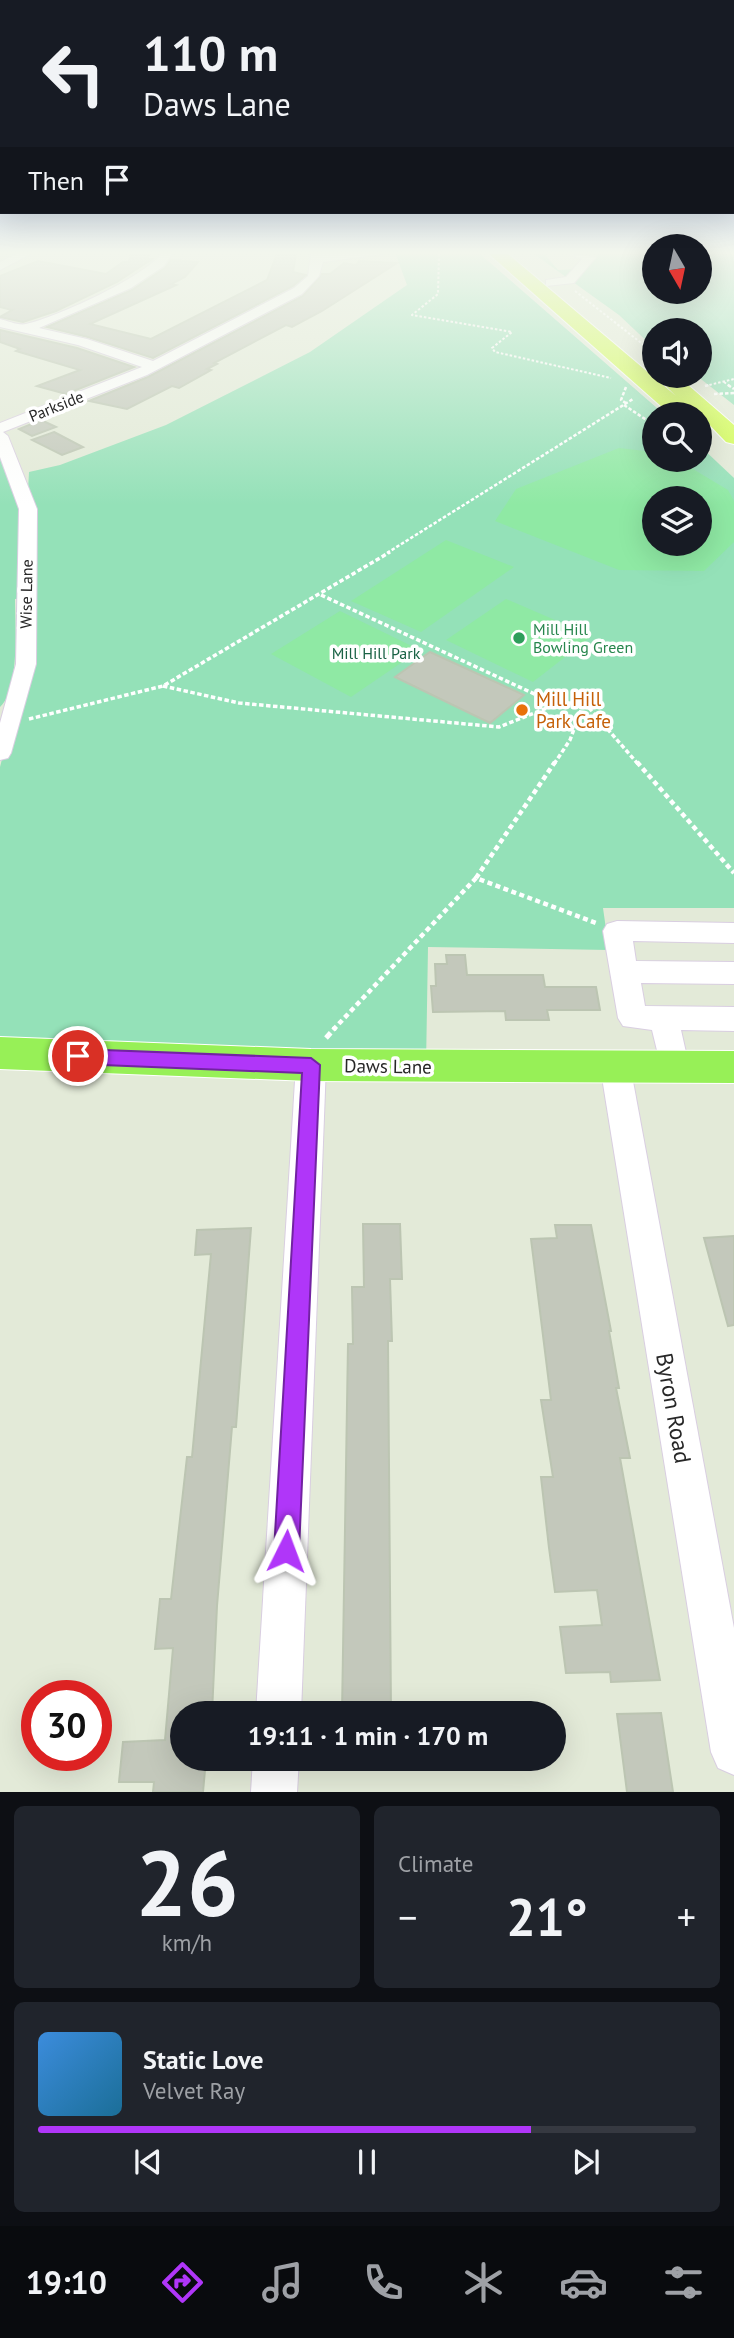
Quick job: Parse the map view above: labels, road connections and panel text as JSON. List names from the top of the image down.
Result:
{
  "streets": {
    "main road": ["Daws Lane"],
    "street": ["Parkside", "Wise Lane", "Byron Road"]
  },
  "crossings": [
    ["Daws Lane", "Byron Road"]
  ],
  "parks": ["Mill Hill Park"],
  "places": ["Mill Hill Bowling Green", "Mill Hill Park Cafe"],
  "north": "bottom",
  "page": {
    "turn": ["110 m", "Daws Lane"],
    "then": "Then",
    "limit": "30",
    "trip": "19:11 · 1 min · 170 m",
    "tile": [
      ["26", "km/h"],
      "Climate"
    ],
    "heat": ["−", "21°", "+"],
    "song": ["Static Love", "Velvet Ray"],
    "tabs": "19:10"
  }
}
